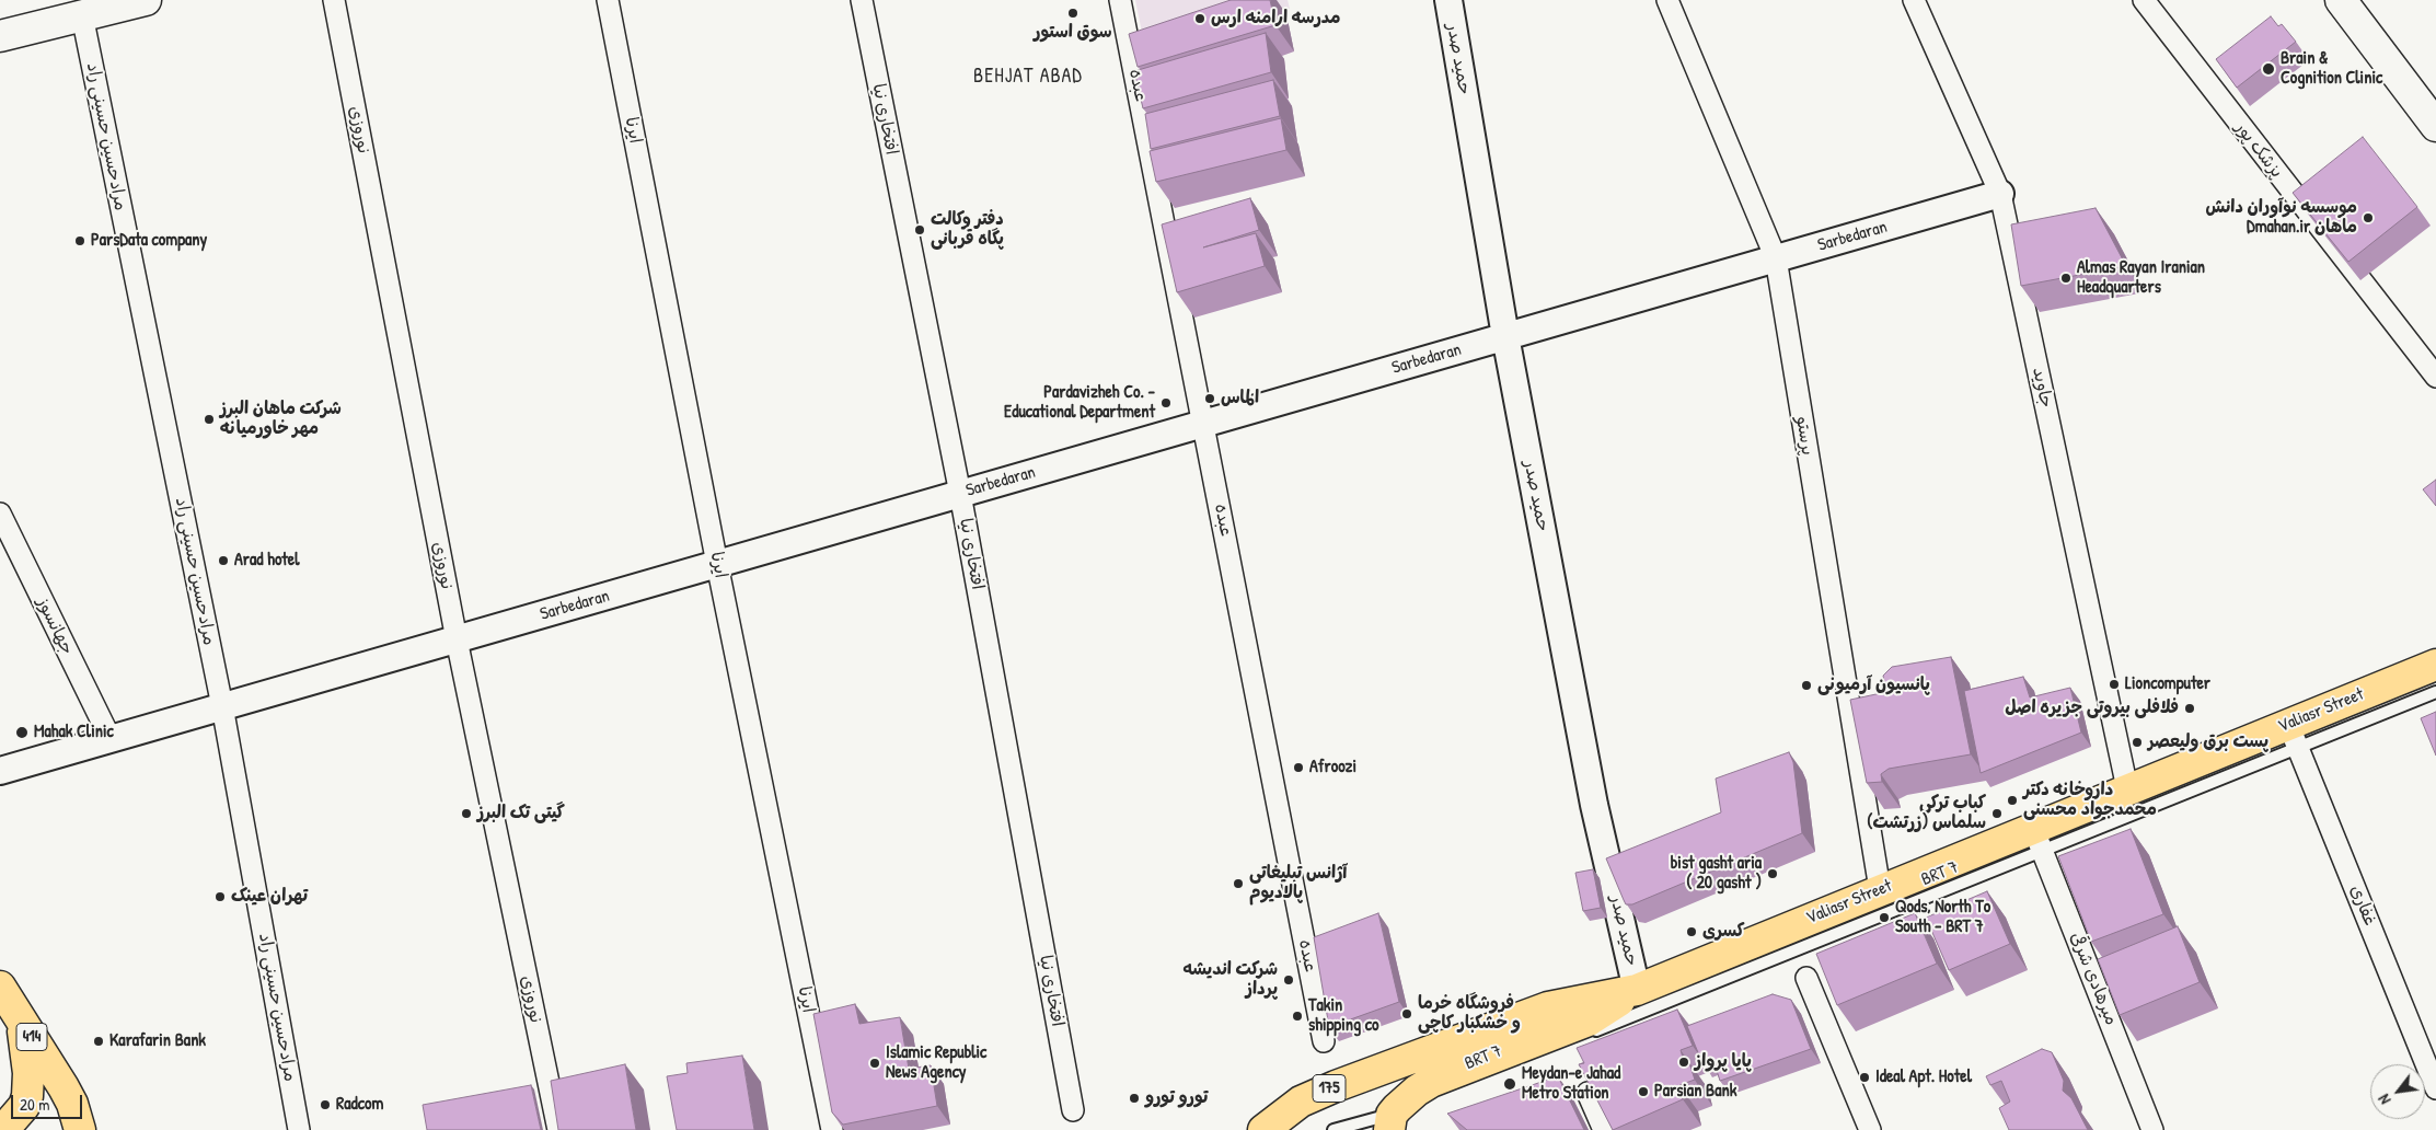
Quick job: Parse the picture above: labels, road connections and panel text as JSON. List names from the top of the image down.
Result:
{
  "streets": {
    "main road": ["Valiasr Street", "414", "175"],
    "street": [
      "حمید صدر",
      "عبده",
      "افتخاری نیا",
      "نوروزی",
      "ايرنا",
      "مرادحسین حسینی راد",
      "پزشک پور",
      "Sarbedaran",
      "جاوید",
      "پرستو",
      "جهانسوز",
      "غفاری",
      "میرهادی شرقی"
    ],
    "lane": ["BRT 7"]
  },
  "crossings": [
    ["حمید صدر", "Sarbedaran"],
    ["حمید صدر", "Valiasr Street"],
    ["عبده", "Sarbedaran"],
    ["افتخاری نیا", "Sarbedaran"],
    ["نوروزی", "Sarbedaran"],
    ["ايرنا", "Sarbedaran"],
    ["مرادحسین حسینی راد", "Sarbedaran"],
    ["Sarbedaran", "جاوید"],
    ["Sarbedaran", "پرستو"],
    ["Sarbedaran", "جهانسوز"],
    ["جاوید", "Valiasr Street"],
    ["پرستو", "Valiasr Street"],
    ["Valiasr Street", "BRT 7"],
    ["Valiasr Street", "غفاری"],
    ["Valiasr Street", "میرهادی شرقی"],
    ["BRT 7", "غفاری"],
    ["BRT 7", "میرهادی شرقی"]
  ],
  "districts": ["BEHJAT ABAD"],
  "places": [
    "سوق استور",
    "مدرسه ارامنه ارس",
    "Brain & Cognition Clinic",
    "موسسه نوآوران دانش Dmahan.ir ماهان",
    "دفتر وکالت پگاه قربانی",
    "ParsData company",
    "Almas Rayan Iranian Headquarters",
    "الماس",
    "Pardavizheh Co. - Educational Department",
    "شرکت ماهان البرز مهر خاورمیانه",
    "Arad hotel",
    "Lioncomputer",
    "پانسیون آرمیونی",
    "فلافلی بیروتی جزیره اصل",
    "Mahak Clinic",
    "پست برق ولیعصر",
    "Afroozi",
    "داروخانه دکتر محمدجواد محسنی",
    "گیتی تک البرز",
    "کباب ترکی سلماس (زرتشت)",
    "bist gasht aria ( 20 gasht )",
    "آژانس تبلیغاتی پالادیوم",
    "تهران عینک",
    "Qods, North To South - BRT 7",
    "كسرى",
    "شرکت اندیشه پرداز",
    "فروشگاه خرما و خشکبار کاچی",
    "Takin shipping co",
    "Karafarin Bank",
    "پایا پرواز",
    "Islamic Republic News Agency",
    "Ideal Apt. Hotel",
    "Meydan-e Jahad Metro Station",
    "Parsian Bank",
    "تورو تورو",
    "Radcom"
  ],
  "scale_bar": "20 m",
  "north": "bottom left"
}
